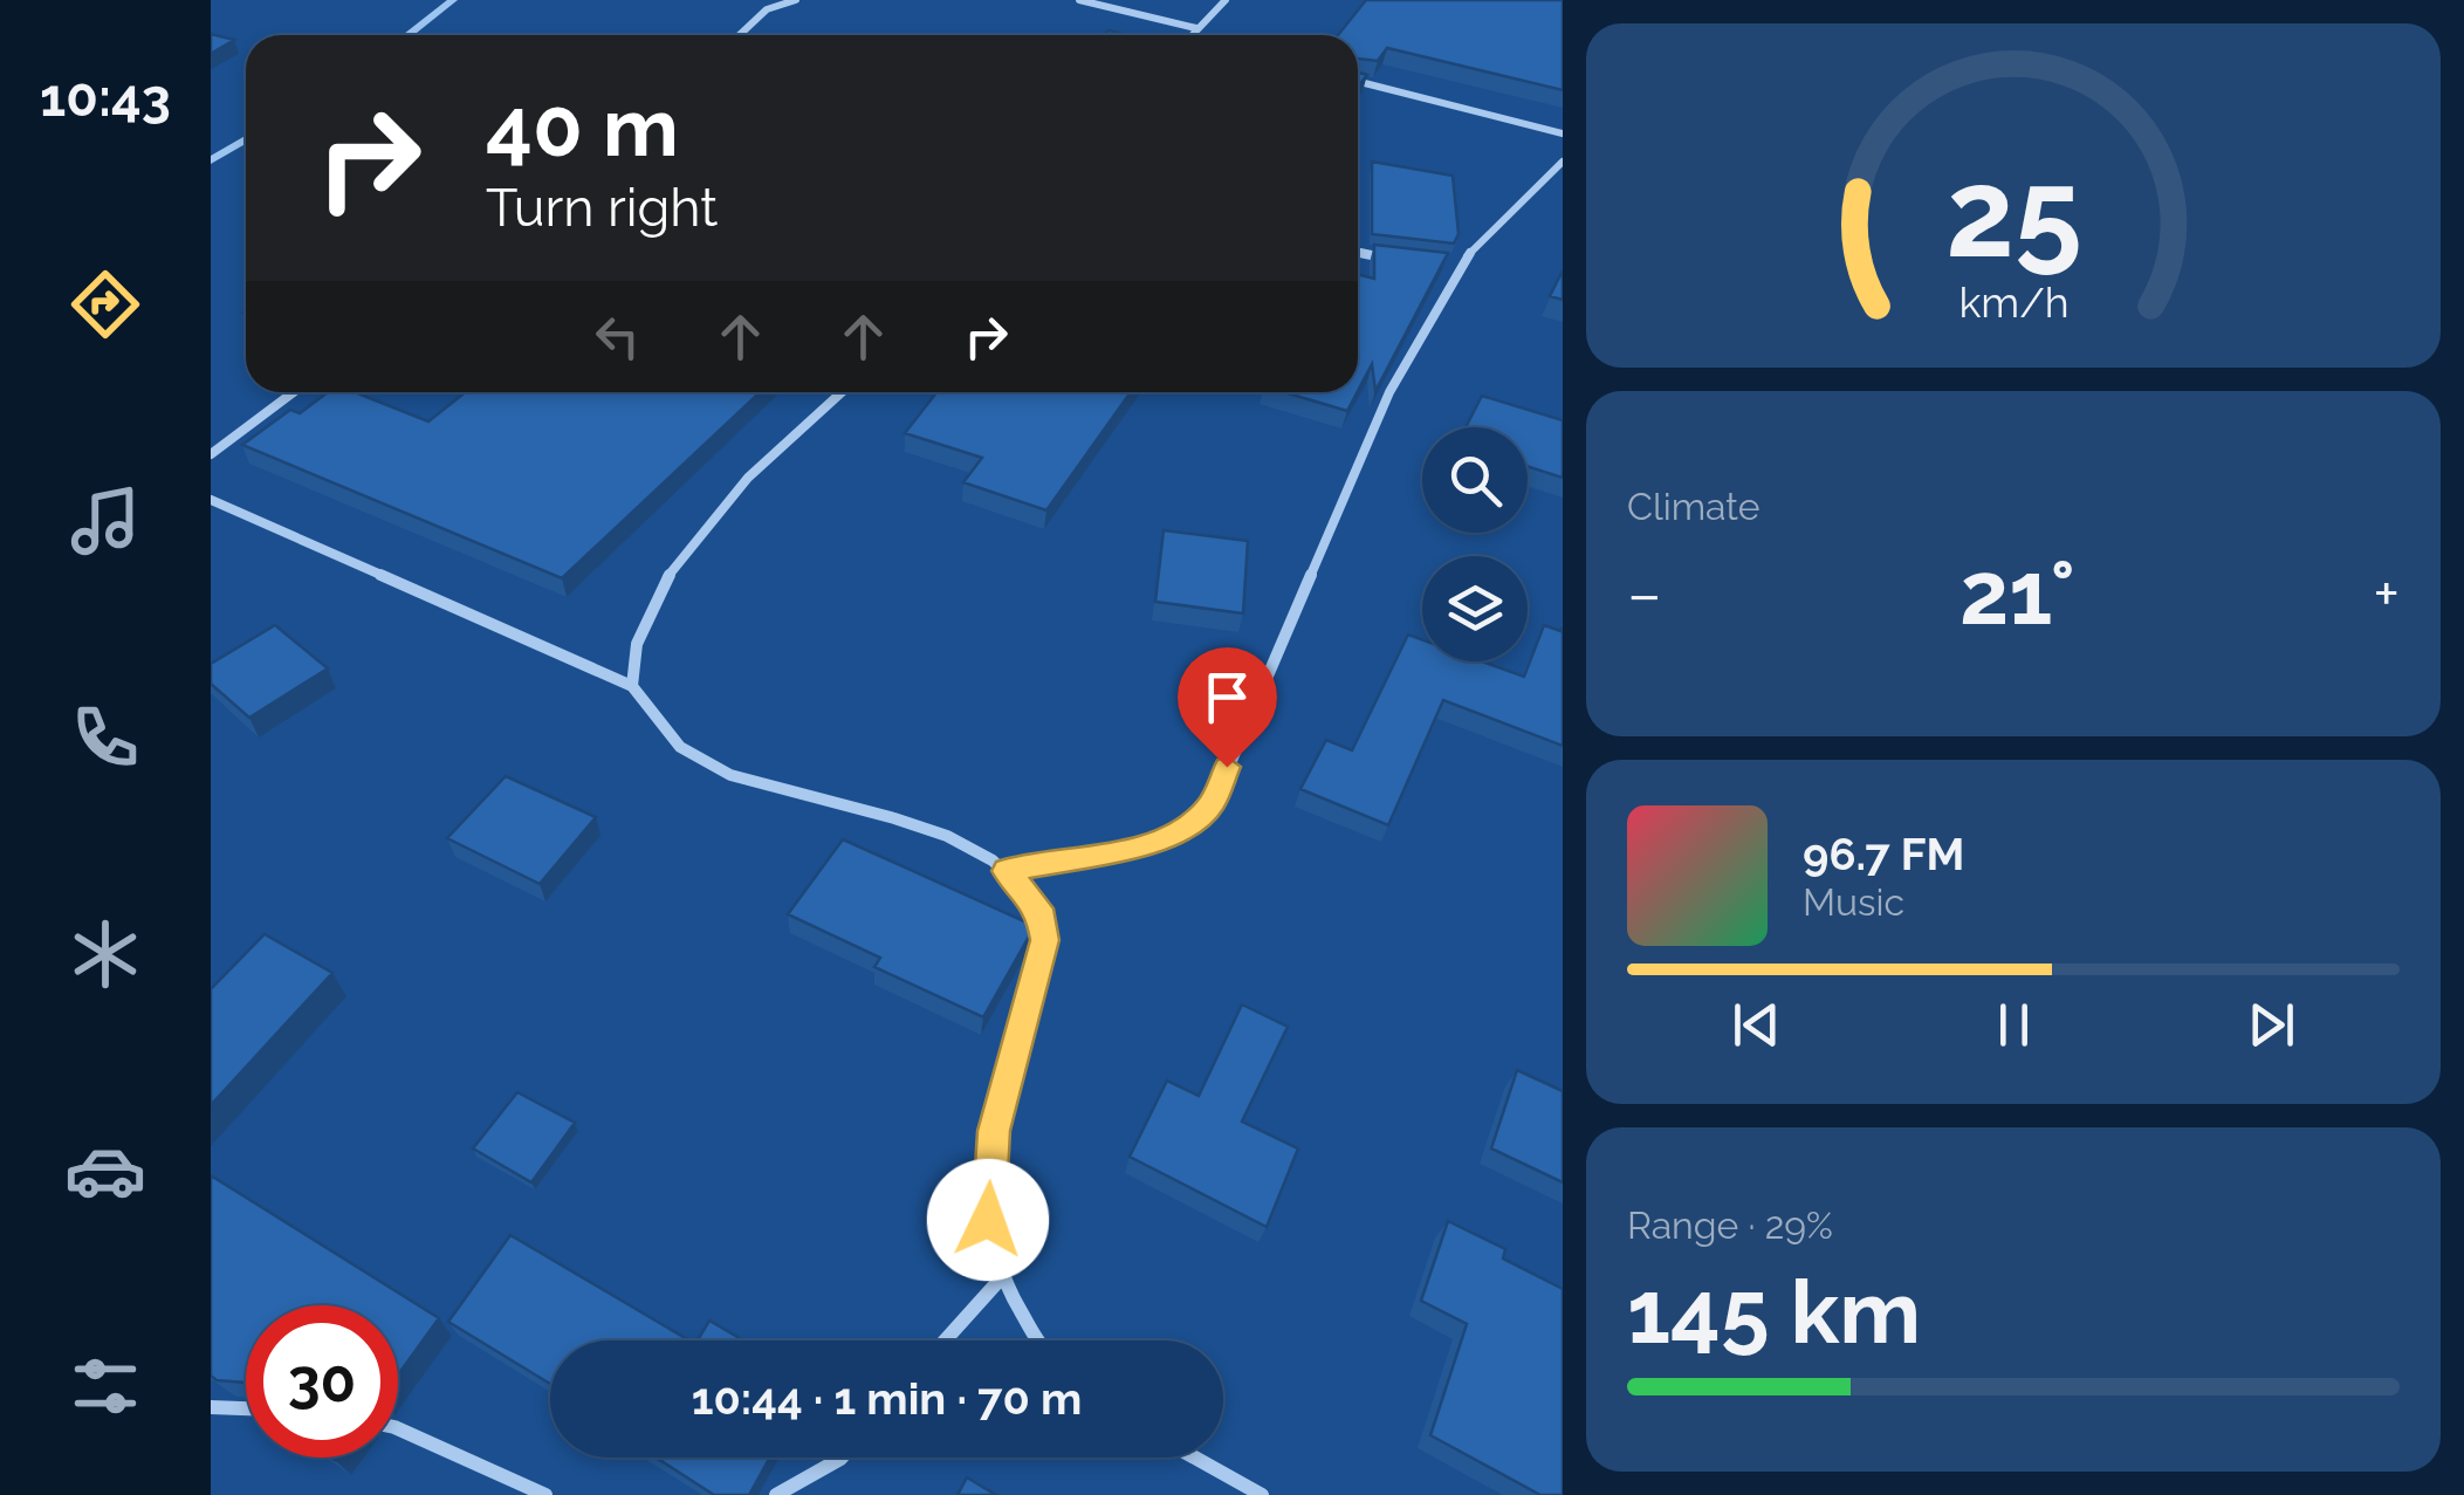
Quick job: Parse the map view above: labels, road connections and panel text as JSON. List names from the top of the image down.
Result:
{
  "page": {
    "tabs": "10:43",
    "turn": ["40 m", "Turn right"],
    "tile": [
      "Climate",
      ["Range · 29%", "145 km"]
    ],
    "heat": ["−", "21°", "+"],
    "song": ["96.7 FM", "Music"],
    "limit": "30",
    "trip": "10:44 · 1 min · 70 m",
    "gauge": ["25", "km/h"]
  }
}
